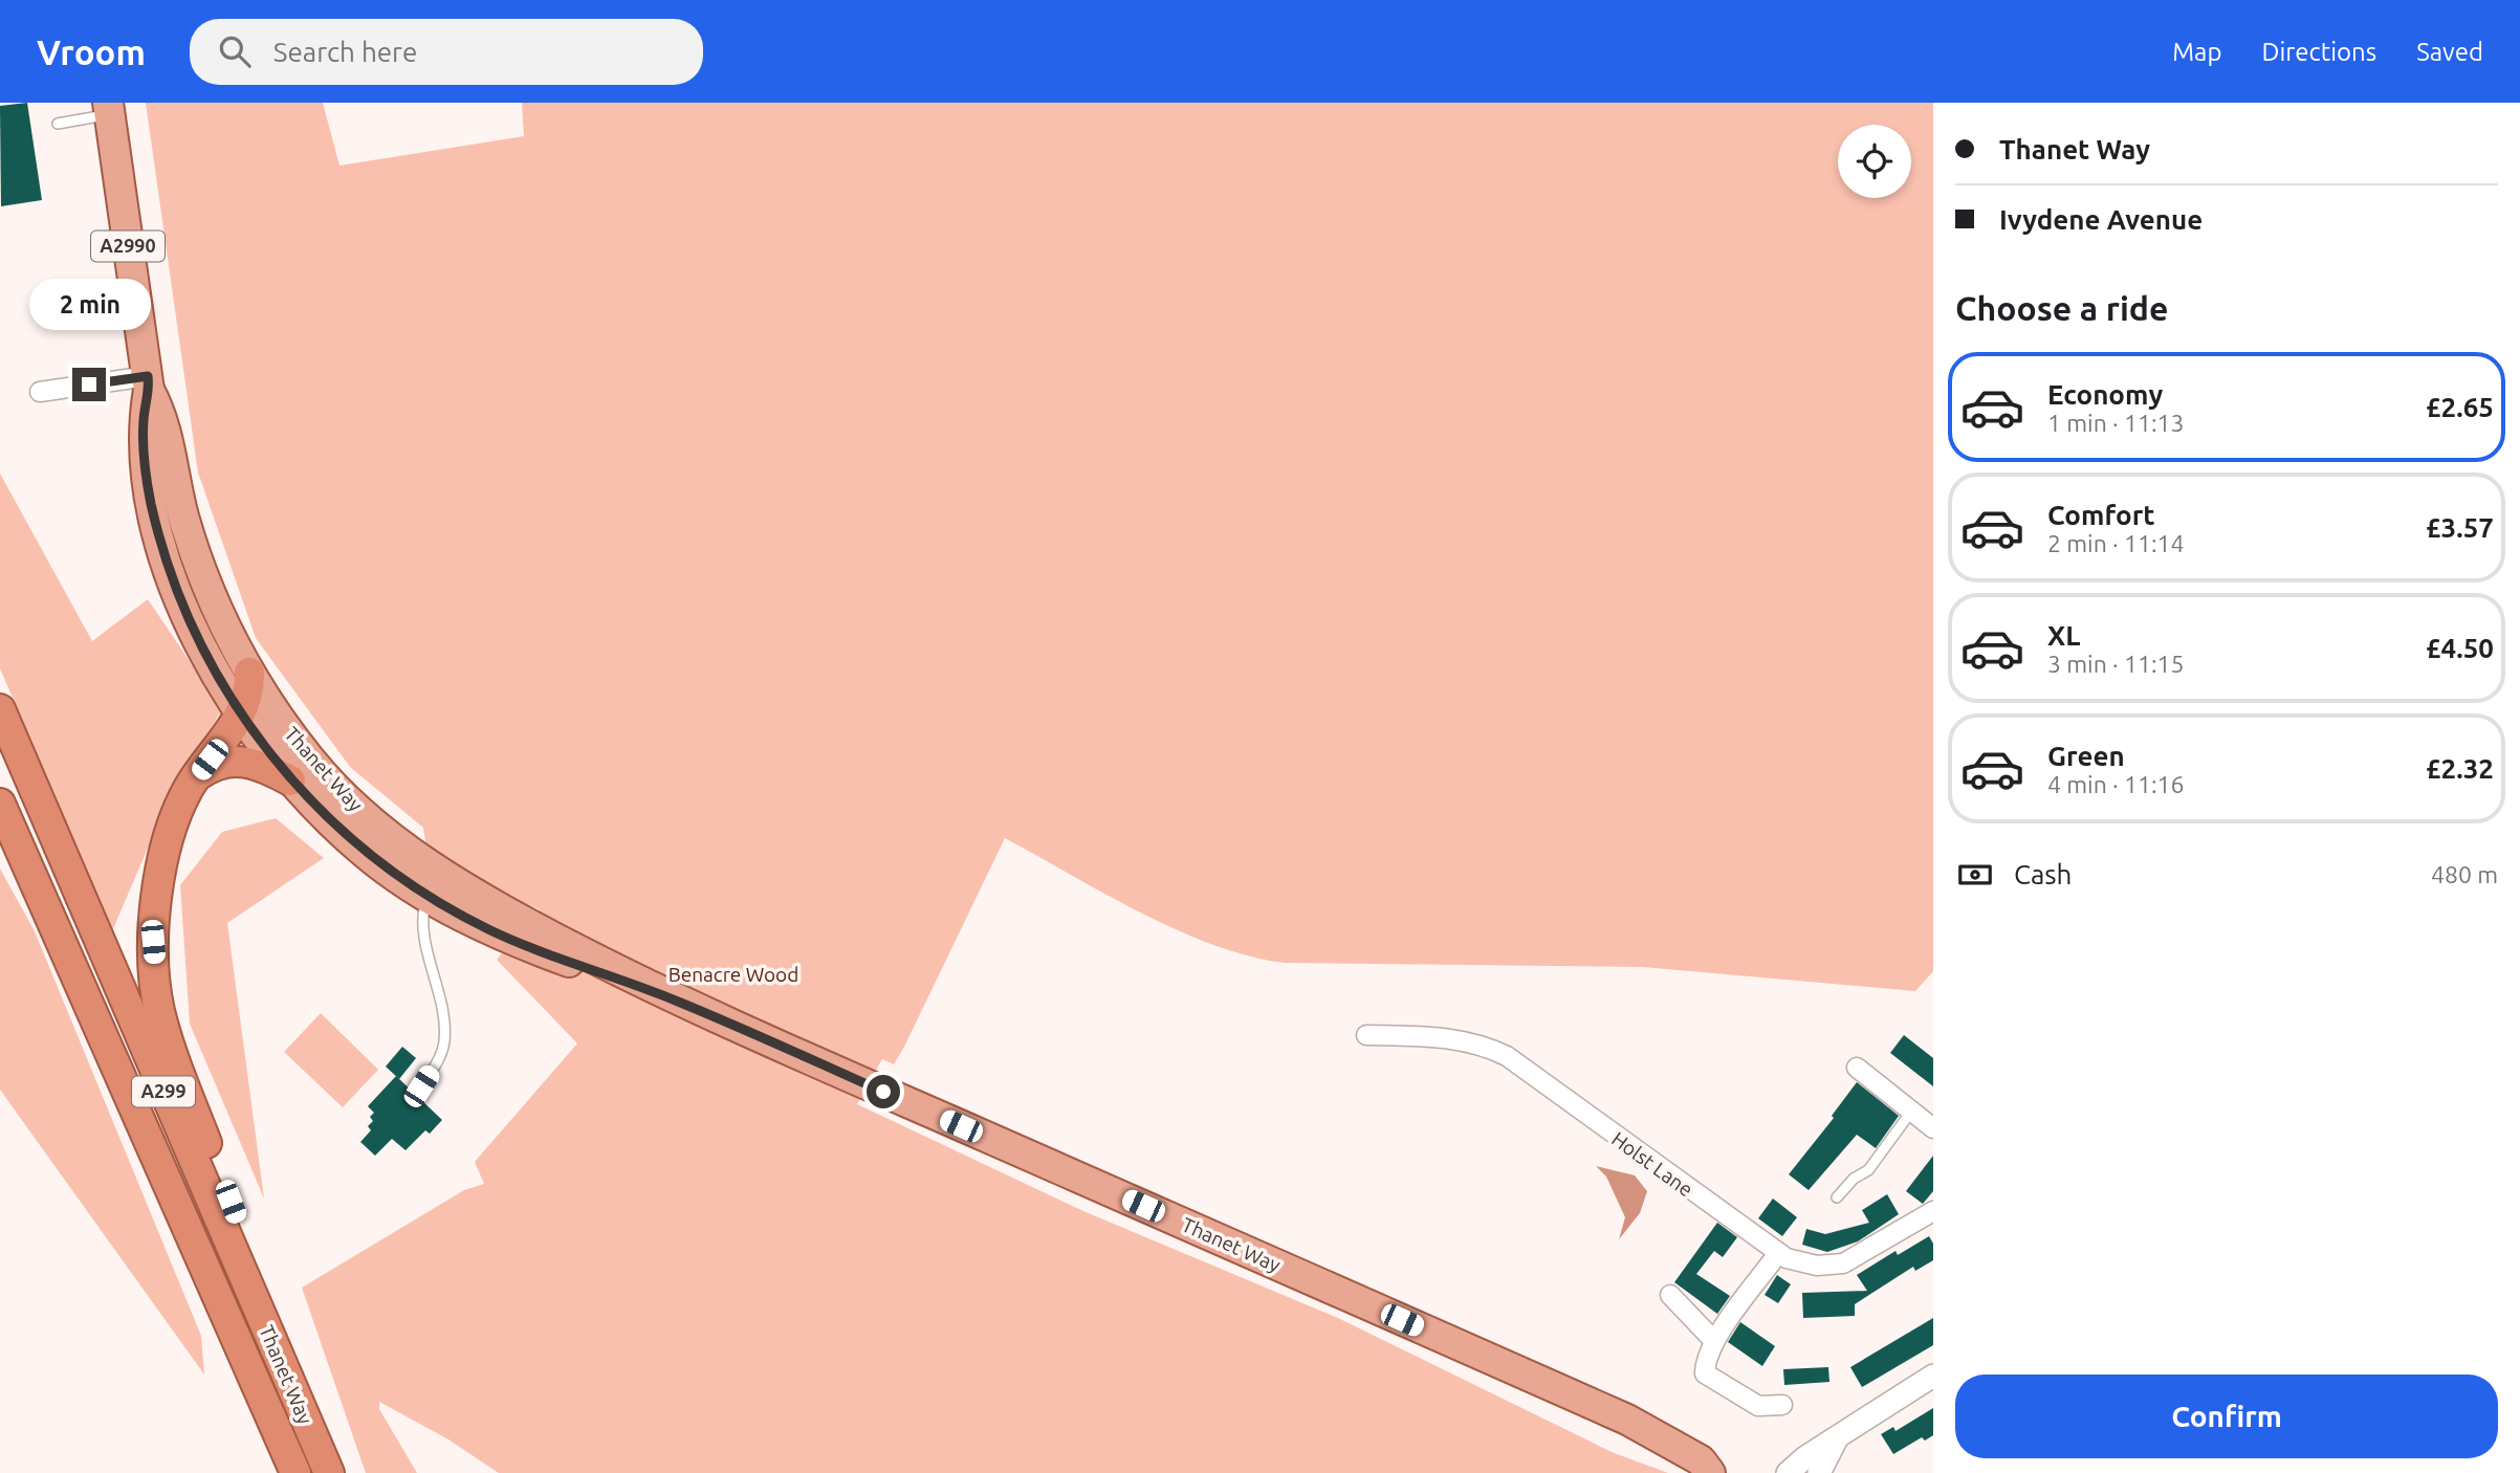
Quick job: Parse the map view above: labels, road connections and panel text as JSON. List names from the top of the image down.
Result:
{
  "streets": {
    "highway": ["Thanet Way", "A299"],
    "main road": ["A2990"],
    "street": ["Holst Lane"]
  },
  "parks": ["Benacre Wood"],
  "page": {
    "header": "Vroom",
    "search": "Search here",
    "nav": ["Map", "Directions", "Saved"],
    "banner": ["Thanet Way", "Ivydene Avenue"],
    "heading": "Choose a ride",
    "bubble": "2 min",
    "list": [
      {
        "name": "Economy",
        "note": "1 min · 11:13",
        "value": "£2.65"
      },
      {
        "name": "Comfort",
        "note": "2 min · 11:14",
        "value": "£3.57"
      },
      {
        "name": "XL",
        "note": "3 min · 11:15",
        "value": "£4.50"
      },
      {
        "name": "Green",
        "note": "4 min · 11:16",
        "value": "£2.32"
      }
    ],
    "pay": ["Cash", "480 m"],
    "buttons": "Confirm"
  }
}
